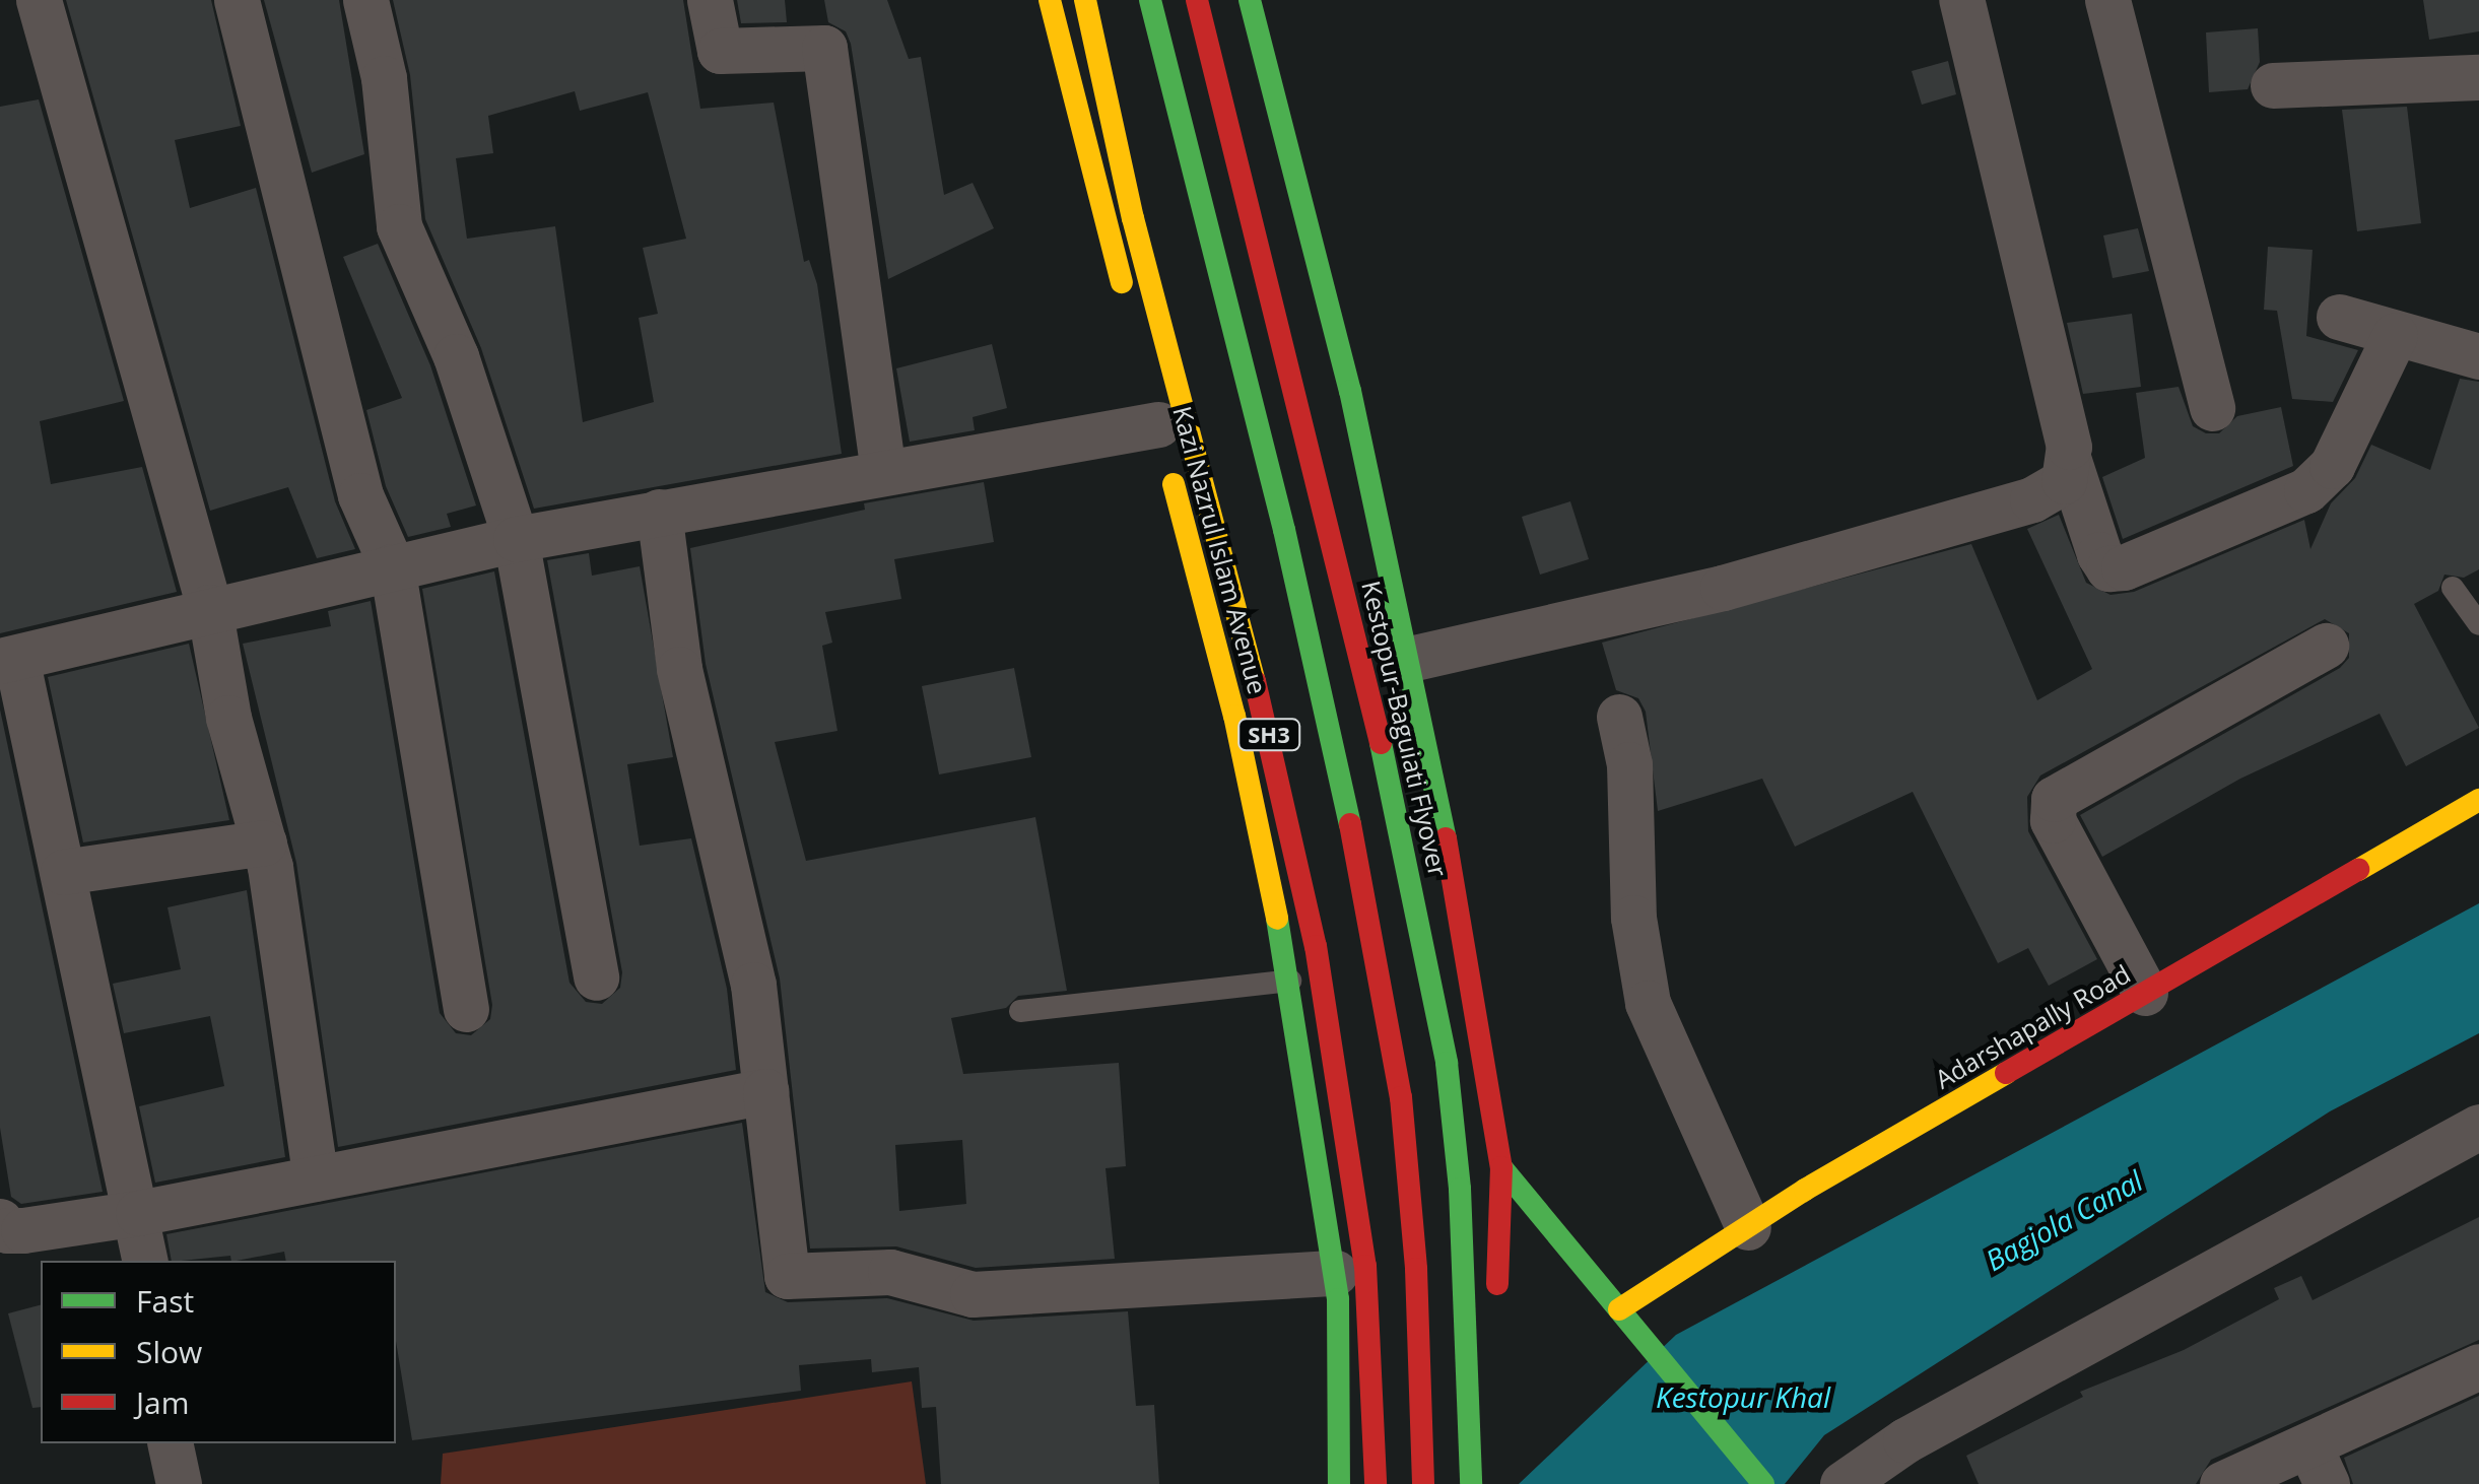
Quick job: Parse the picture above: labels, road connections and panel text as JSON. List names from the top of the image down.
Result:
{
  "streets": {
    "main road": [
      "Kazi Nazrul Islam Avenue",
      "Kestopur-Baguiati Flyover",
      "SH3",
      "Adarshapally Road"
    ]
  },
  "water": ["Bagjola Canal", "Kestopur Khal"],
  "legend": ["Fast", "Slow", "Jam"]
}
